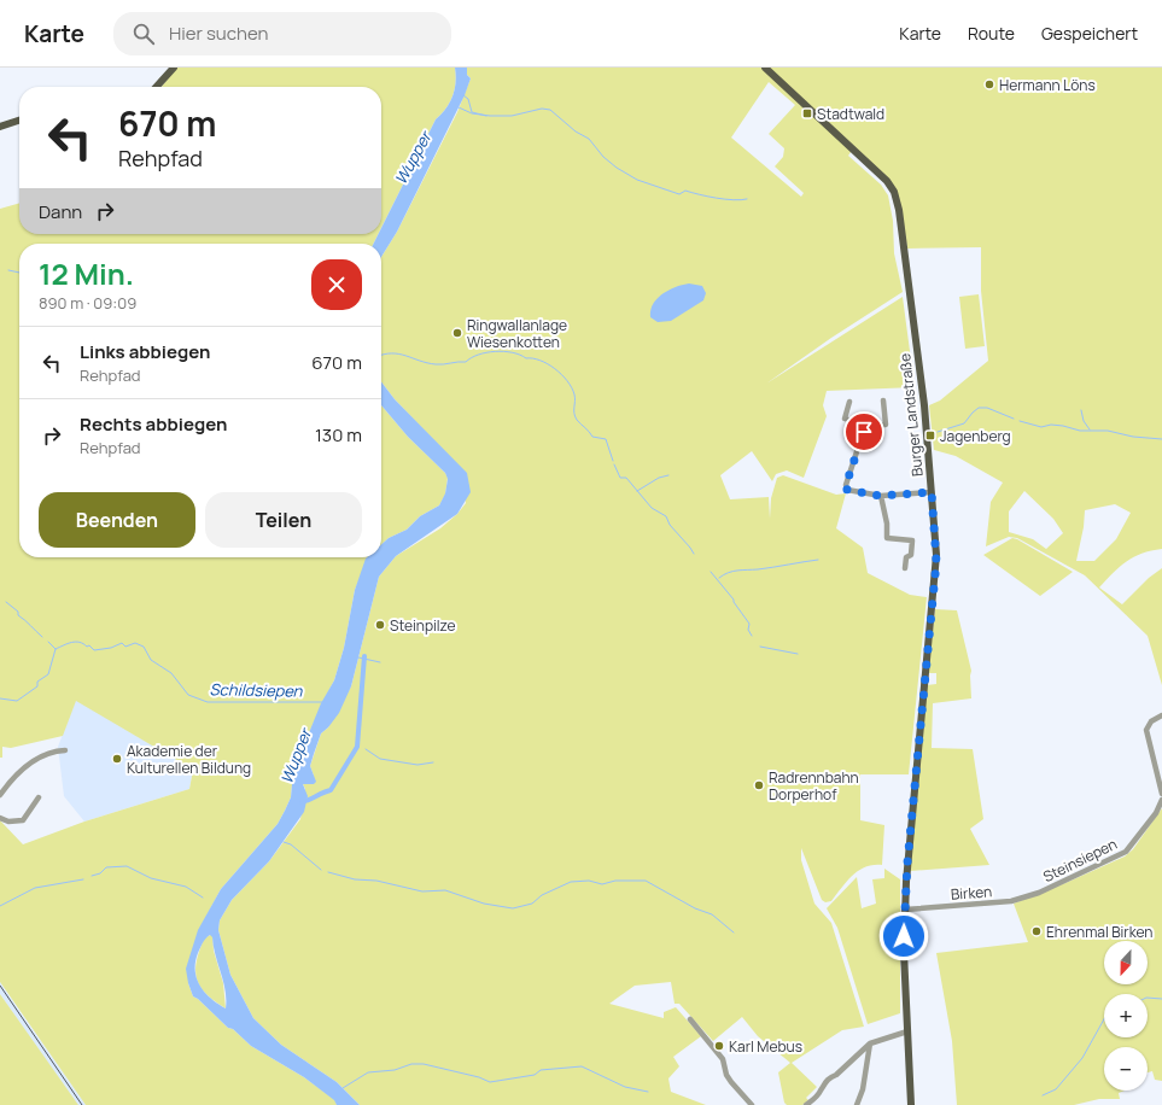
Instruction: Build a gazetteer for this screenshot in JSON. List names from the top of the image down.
{
  "streets": {
    "main road": ["Burger Landstraße"],
    "street": ["Steinsiepen", "Birken"]
  },
  "crossings": [
    ["Burger Landstraße", "Birken"],
    ["Steinsiepen", "Birken"]
  ],
  "water": ["Wupper", "Schildsiepen"],
  "places": {
    "other": [
      "Hermann Löns",
      "Ringwallanlage Wiesenkotten",
      "Steinpilze",
      "Akademie der Kulturellen Bildung",
      "Radrennbahn Dorperhof",
      "Ehrenmal Birken",
      "Karl Mebus"
    ],
    "transit": ["Stadtwald", "Jagenberg"]
  },
  "north": "bottom",
  "page": {
    "header": "Karte",
    "search": "Hier suchen",
    "nav": ["Karte", "Route", "Gespeichert"],
    "turn": ["670 m", "Rehpfad"],
    "then": "Dann",
    "heading": ["12 Min.", "890 m · 09:09"],
    "list": [
      {
        "name": "Links abbiegen",
        "note": "Rehpfad",
        "value": "670 m"
      },
      {
        "name": "Rechts abbiegen",
        "note": "Rehpfad",
        "value": "130 m"
      }
    ],
    "buttons": ["Beenden", "Teilen"],
    "map_buttons": ["+", "−"]
  }
}
